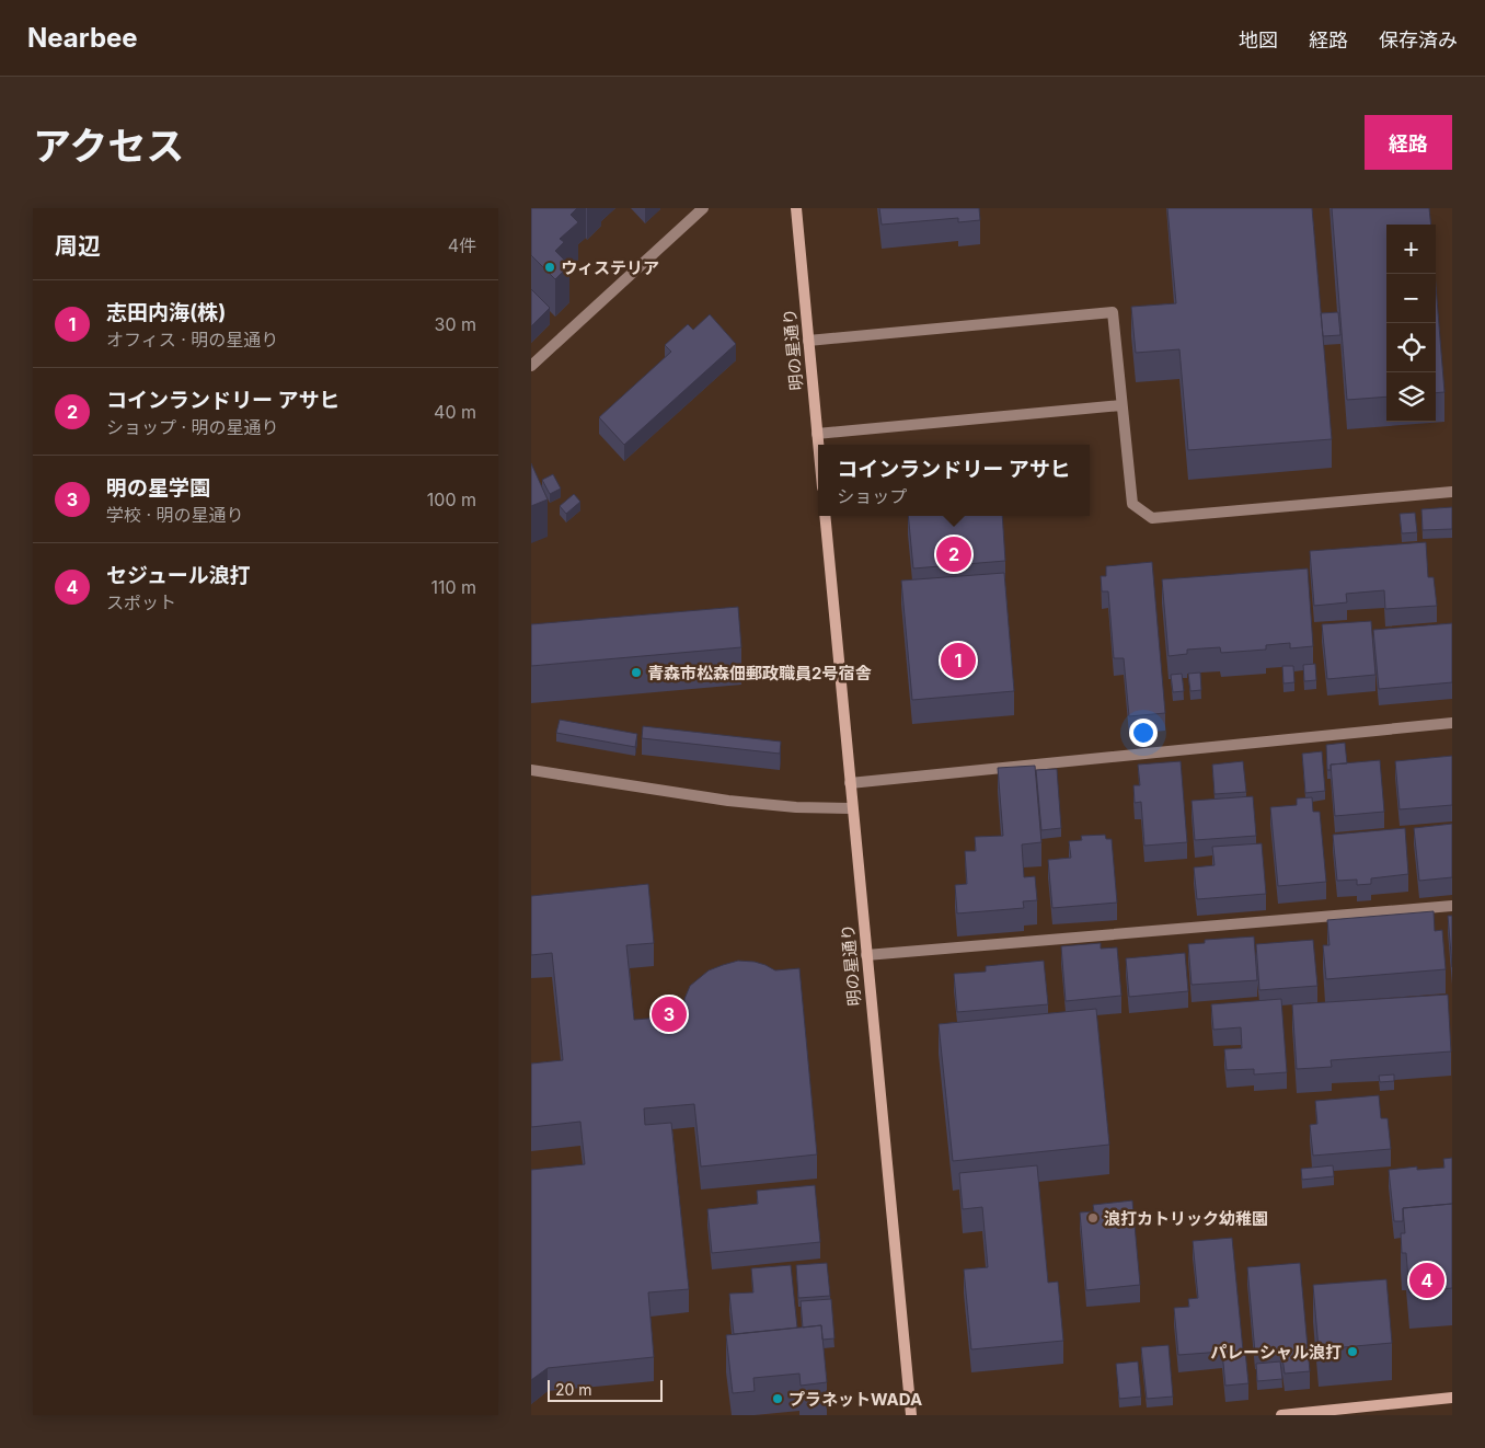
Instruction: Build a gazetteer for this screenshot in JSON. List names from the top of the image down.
{
  "streets": {
    "street": ["明の星通り"]
  },
  "places": [
    "ウィステリア",
    "青森市松森佃郵政職員2号宿舎",
    "浪打カトリック幼稚園",
    "パレーシャル浪打",
    "プラネットWADA"
  ],
  "scale_bar": "20 m",
  "page": {
    "header": "Nearbee",
    "nav": ["地図", "経路", "保存済み"],
    "title": "アクセス",
    "buttons": "経路",
    "heading": ["周辺", "4件"],
    "map_buttons": ["+", "−"],
    "list": [
      {
        "mark": "1",
        "name": "志田内海(株)",
        "note": "オフィス · 明の星通り",
        "value": "30 m"
      },
      {
        "mark": "2",
        "name": "コインランドリー アサヒ",
        "note": "ショップ · 明の星通り",
        "value": "40 m"
      },
      {
        "mark": "3",
        "name": "明の星学園",
        "note": "学校 · 明の星通り",
        "value": "100 m"
      },
      {
        "mark": "4",
        "name": "セジュール浪打",
        "note": "スポット",
        "value": "110 m"
      }
    ],
    "popup": ["コインランドリー アサヒ", "ショップ"],
    "pins": [
      "2",
      "1",
      "3",
      "4"
    ],
    "scale": "20 m"
  }
}
